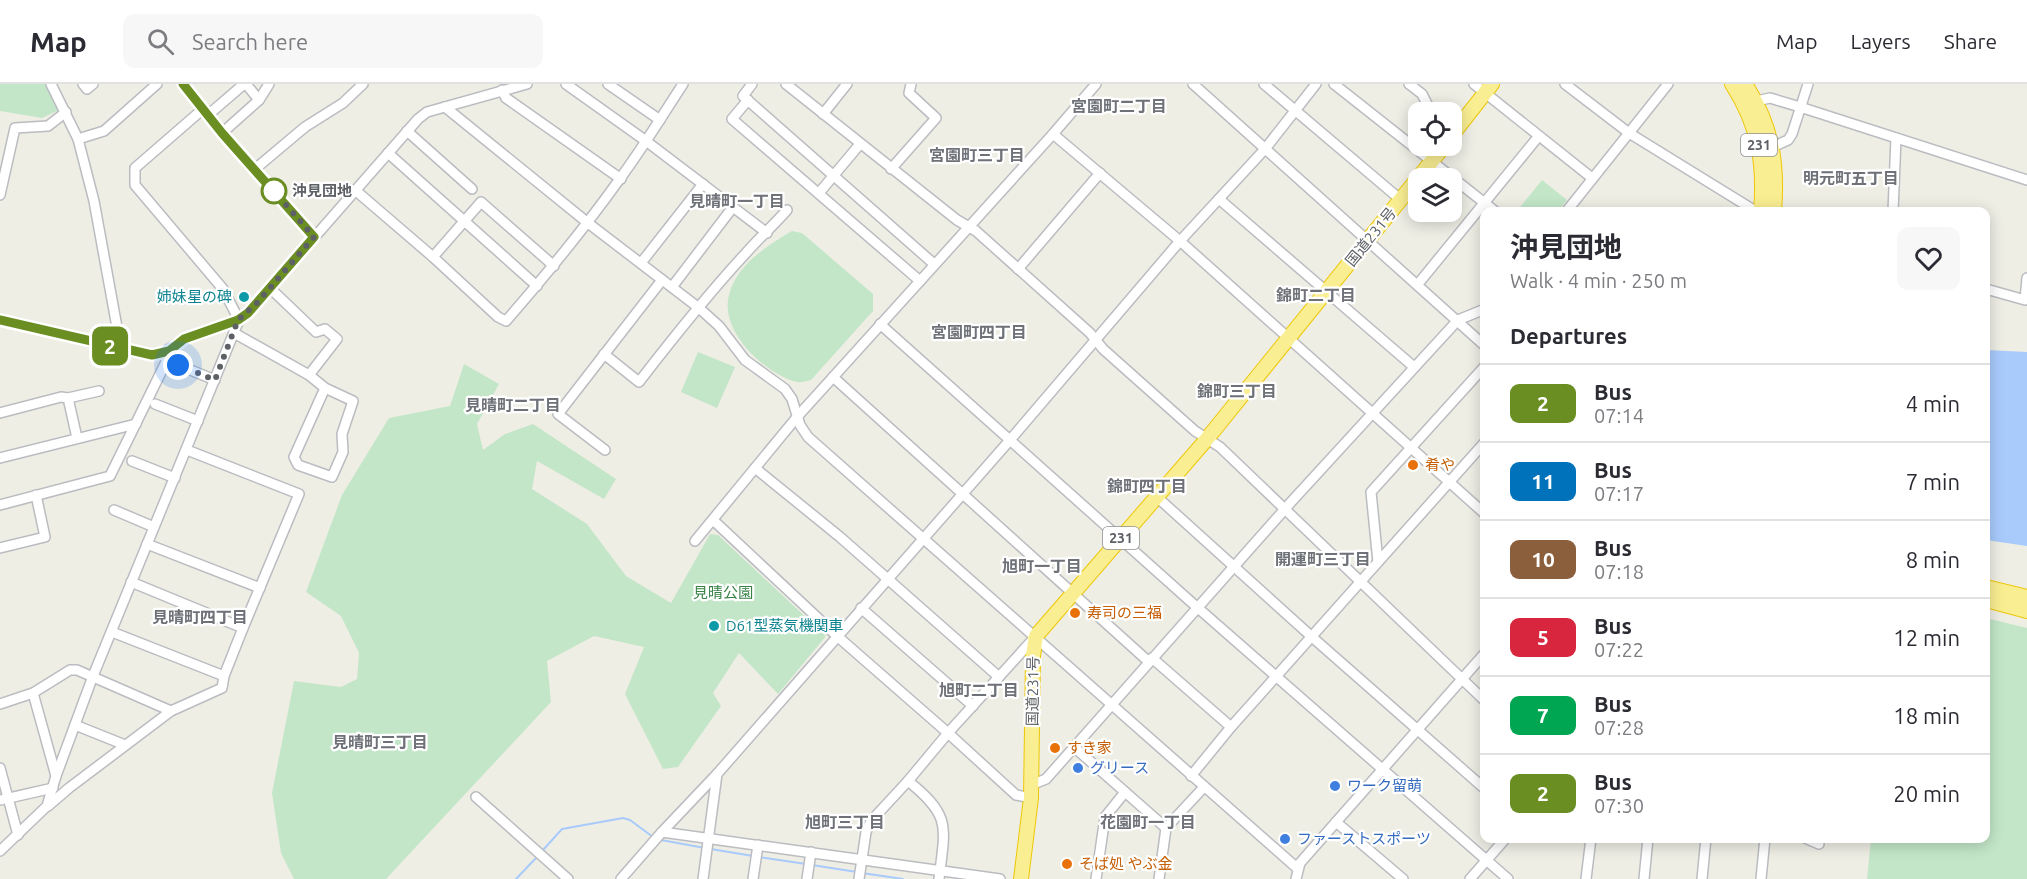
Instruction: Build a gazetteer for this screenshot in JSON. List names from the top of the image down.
{
  "streets": {
    "highway": ["231", "国道231号"]
  },
  "districts": [
    "宮園町二丁目",
    "宮園町三丁目",
    "明元町五丁目",
    "見晴町一丁目",
    "錦町二丁目",
    "宮園町四丁目",
    "錦町三丁目",
    "見晴町二丁目",
    "錦町四丁目",
    "開運町三丁目",
    "旭町一丁目",
    "見晴町四丁目",
    "旭町二丁目",
    "見晴町三丁目",
    "旭町三丁目",
    "花園町一丁目"
  ],
  "parks": ["見晴公園"],
  "places": [
    "沖見団地",
    "姉妹星の碑",
    "肴や",
    "寿司の三福",
    "D61型蒸気機関車",
    "すき家",
    "グリース",
    "ワーク留萌",
    "ファーストスポーツ",
    "そば処 やぶ金"
  ],
  "lines": ["bus line 2"],
  "page": {
    "header": "Map",
    "search": "Search here",
    "nav": ["Map", "Layers", "Share"],
    "on_map": "2",
    "heading": [
      ["沖見団地", "Walk · 4 min · 250 m"],
      "Departures"
    ],
    "list": [
      {
        "mark": "2",
        "name": "Bus",
        "note": "07:14",
        "value": "4 min"
      },
      {
        "mark": "11",
        "name": "Bus",
        "note": "07:17",
        "value": "7 min"
      },
      {
        "mark": "10",
        "name": "Bus",
        "note": "07:18",
        "value": "8 min"
      },
      {
        "mark": "5",
        "name": "Bus",
        "note": "07:22",
        "value": "12 min"
      },
      {
        "mark": "7",
        "name": "Bus",
        "note": "07:28",
        "value": "18 min"
      },
      {
        "mark": "2",
        "name": "Bus",
        "note": "07:30",
        "value": "20 min"
      }
    ]
  }
}
